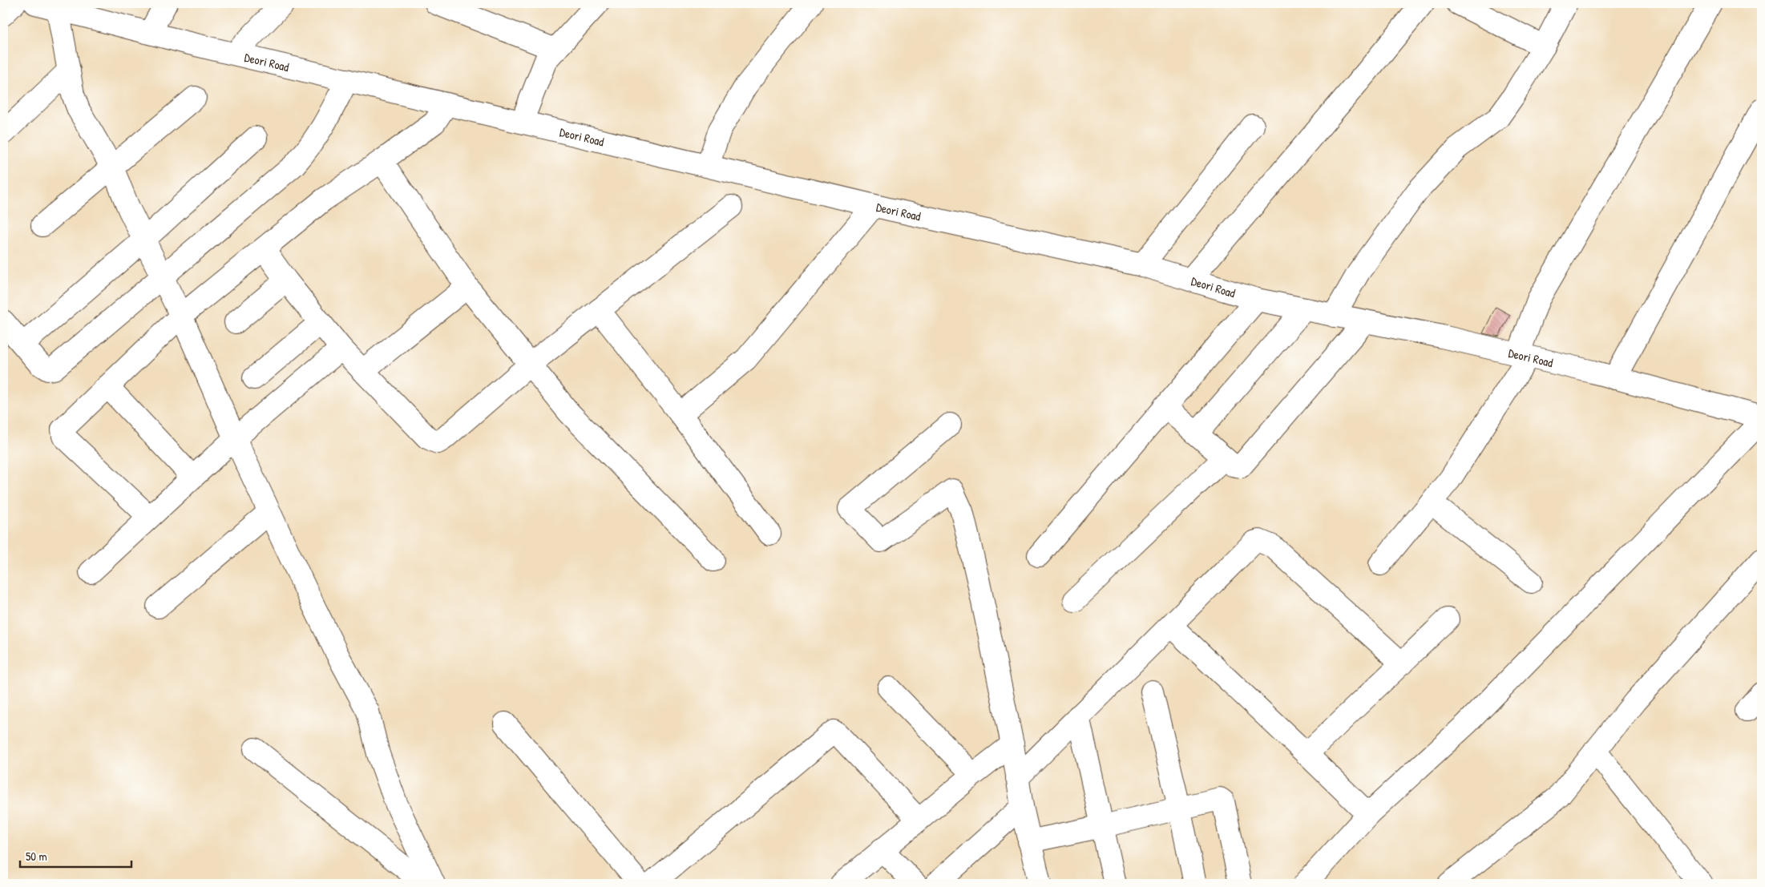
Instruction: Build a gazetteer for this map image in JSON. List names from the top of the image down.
{
  "streets": {
    "street": ["Deori Road"]
  },
  "scale_bar": "50 m"
}
